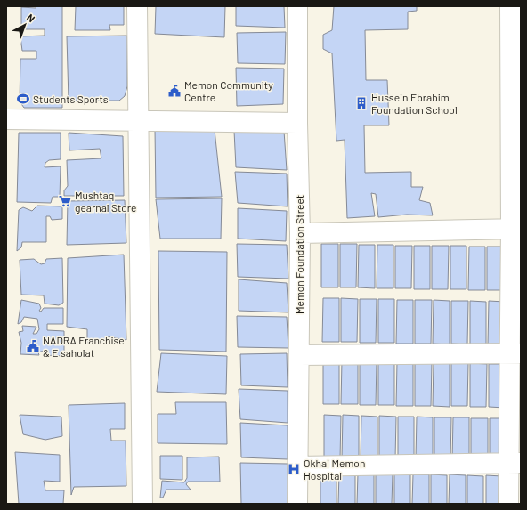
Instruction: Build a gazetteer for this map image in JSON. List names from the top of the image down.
{
  "streets": {
    "street": ["Memon Foundation Street"]
  },
  "places": {
    "public building": ["Memon Community Centre", "NADRA Franchise & E saholat"],
    "sports": ["Students Sports"],
    "building": ["Hussein Ebrabim Foundation School"],
    "supermarket": ["Mushtaq gearnal Store"],
    "hospital": ["Okhai Memon Hospital"]
  },
  "north": "top right"
}
